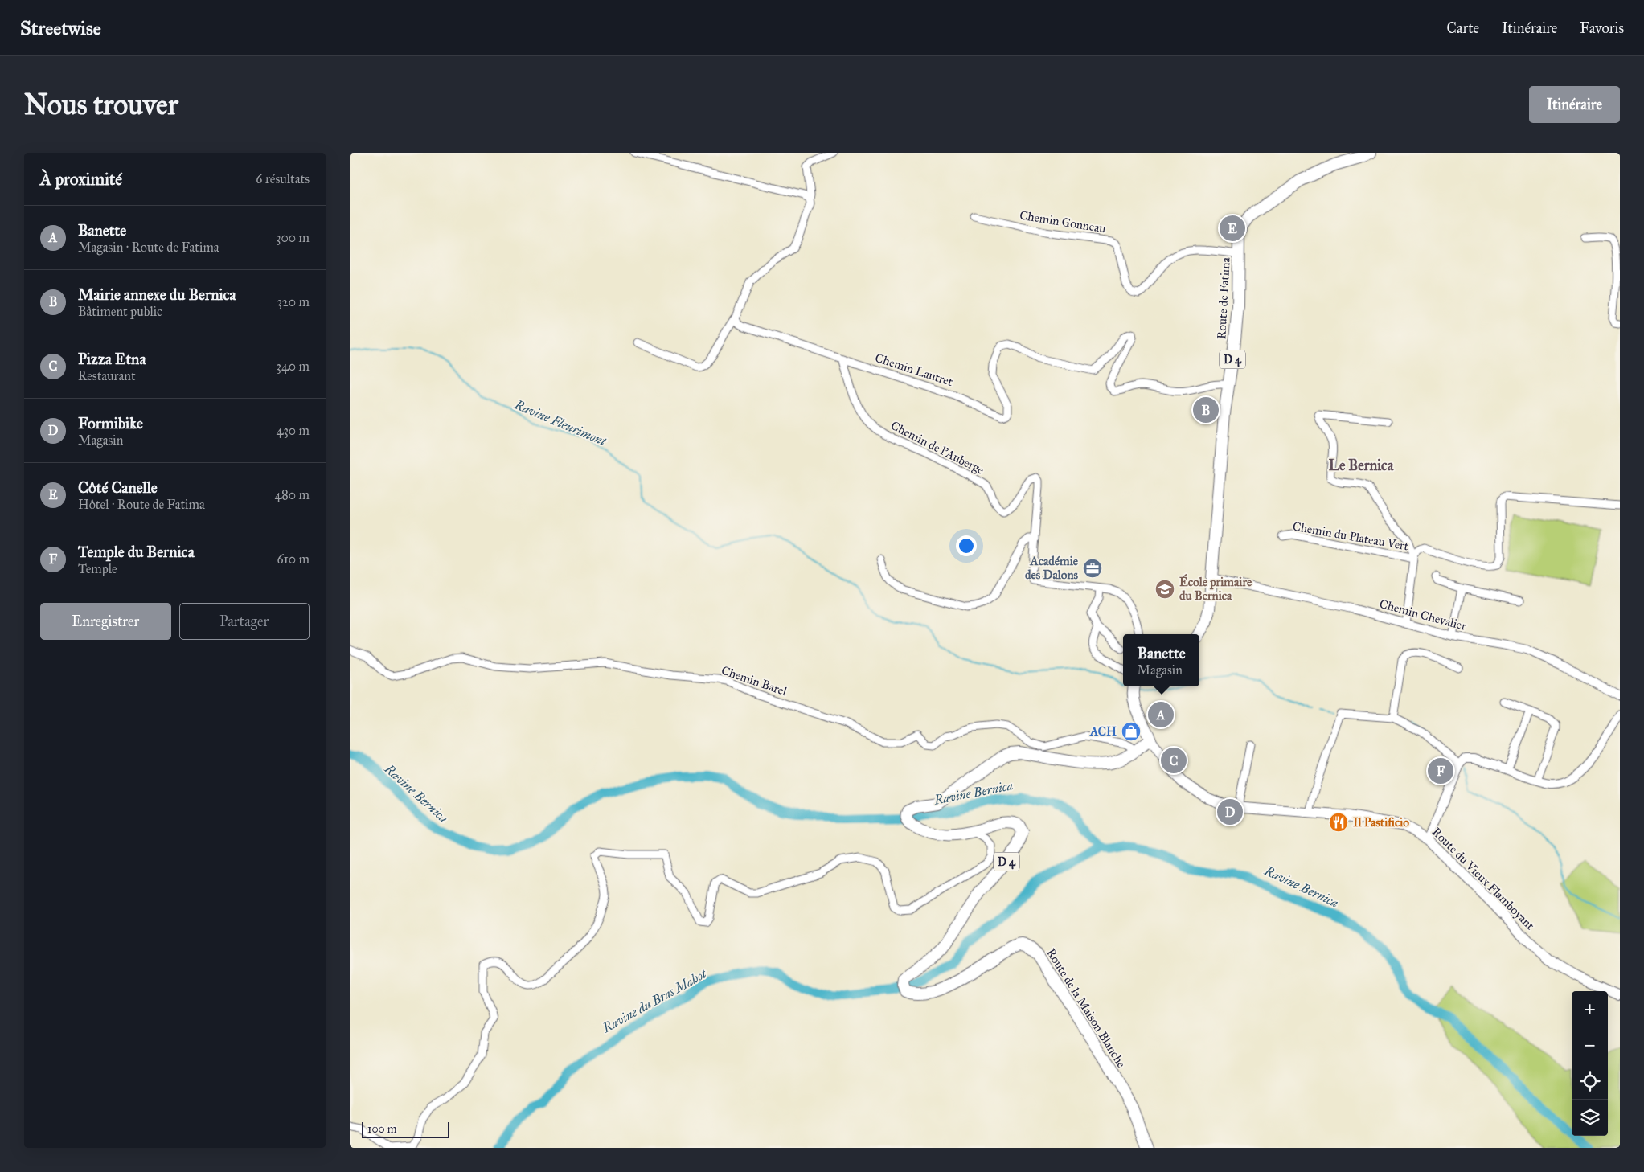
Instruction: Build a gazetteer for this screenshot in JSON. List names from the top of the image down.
{
  "streets": {
    "main road": [
      "Route de Fatima",
      "D 4",
      "Route du Vieux Flamboyant",
      "Route de la Maison Blanche"
    ],
    "street": [
      "Chemin Gonneau",
      "Chemin Lautret",
      "Chemin de l'Auberge",
      "Chemin du Plateau Vert",
      "Chemin Chevalier",
      "Chemin Barel"
    ]
  },
  "crossings": [
    ["Chemin Gonneau", "Route de Fatima"],
    ["Route de Fatima", "Chemin Lautret"],
    ["Route de Fatima", "Chemin Chevalier"],
    ["Chemin Lautret", "Chemin de l'Auberge"],
    ["Chemin du Plateau Vert", "Chemin Chevalier"],
    ["Chemin Barel", "Route de la Maison Blanche"],
    ["Route du Vieux Flamboyant", "Route de la Maison Blanche"]
  ],
  "districts": ["Le Bernica"],
  "water": ["Ravine Fleurimont", "Ravine Bernica", "Ravine du Bras Mahot"],
  "places": {
    "office": ["Académie des Dalons"],
    "school or university": ["École primaire du Bernica"],
    "shop": ["ACH"],
    "restaurant": ["Il Pastificio"]
  },
  "scale_bar": "100 m",
  "page": {
    "header": "Streetwise",
    "nav": ["Carte", "Itinéraire", "Favoris"],
    "buttons": [
      "Itinéraire",
      ["Enregistrer", "Partager"]
    ],
    "title": "Nous trouver",
    "heading": ["À proximité", "6 résultats"],
    "list": [
      {
        "mark": "A",
        "name": "Banette",
        "note": "Magasin · Route de Fatima",
        "value": "300 m"
      },
      {
        "mark": "B",
        "name": "Mairie annexe du Bernica",
        "note": "Bâtiment public",
        "value": "320 m"
      },
      {
        "mark": "C",
        "name": "Pizza Etna",
        "note": "Restaurant",
        "value": "340 m"
      },
      {
        "mark": "D",
        "name": "Formibike",
        "note": "Magasin",
        "value": "430 m"
      },
      {
        "mark": "E",
        "name": "Côté Canelle",
        "note": "Hôtel · Route de Fatima",
        "value": "480 m"
      },
      {
        "mark": "F",
        "name": "Temple du Bernica",
        "note": "Temple",
        "value": "610 m"
      }
    ],
    "pins": [
      "E",
      "B",
      "A",
      "C",
      "F",
      "D"
    ],
    "popup": ["Banette", "Magasin"],
    "map_buttons": ["+", "−"],
    "scale": "100 m"
  }
}
